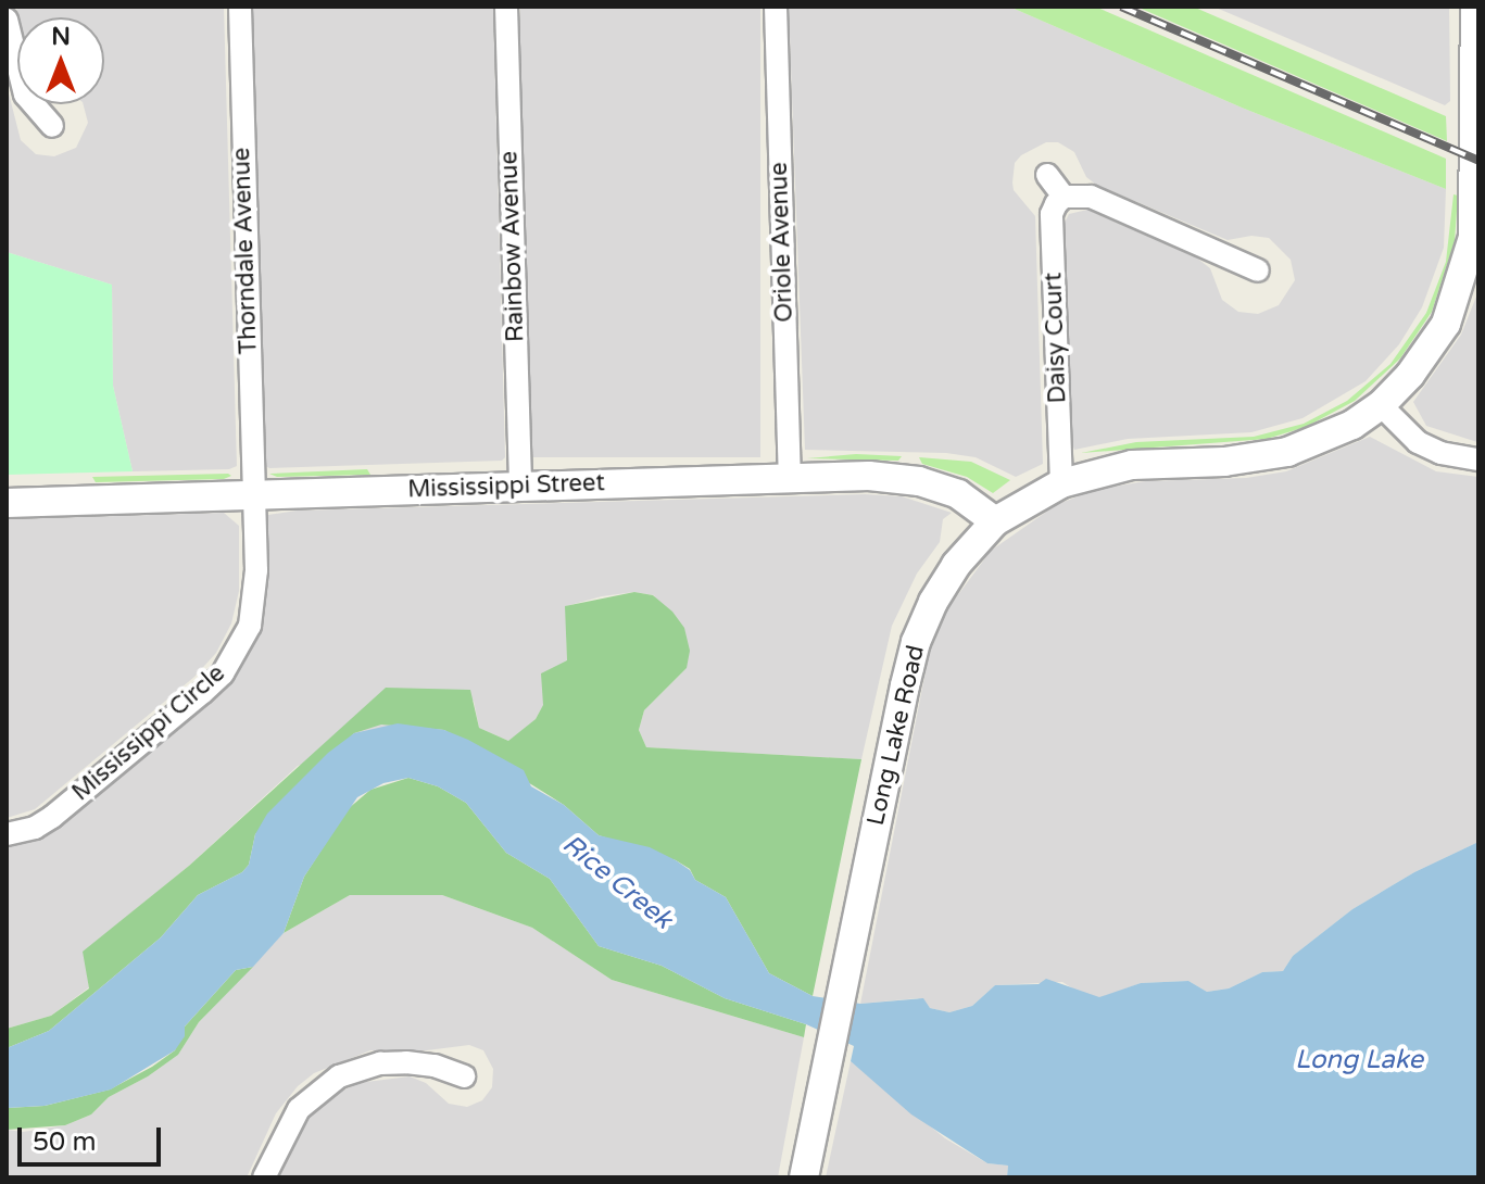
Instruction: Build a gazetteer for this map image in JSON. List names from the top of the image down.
{
  "streets": {
    "street": [
      "Oriole Avenue",
      "Rainbow Avenue",
      "Thorndale Avenue",
      "Daisy Court",
      "Mississippi Street",
      "Mississippi Circle",
      "Long Lake Road"
    ]
  },
  "crossings": [
    ["Oriole Avenue", "Mississippi Street"],
    ["Rainbow Avenue", "Mississippi Street"],
    ["Thorndale Avenue", "Mississippi Street"],
    ["Thorndale Avenue", "Mississippi Circle"],
    ["Daisy Court", "Long Lake Road"],
    ["Mississippi Street", "Mississippi Circle"],
    ["Mississippi Street", "Long Lake Road"]
  ],
  "water": ["Rice Creek", "Long Lake"],
  "scale_bar": "50 m",
  "north": "top"
}
